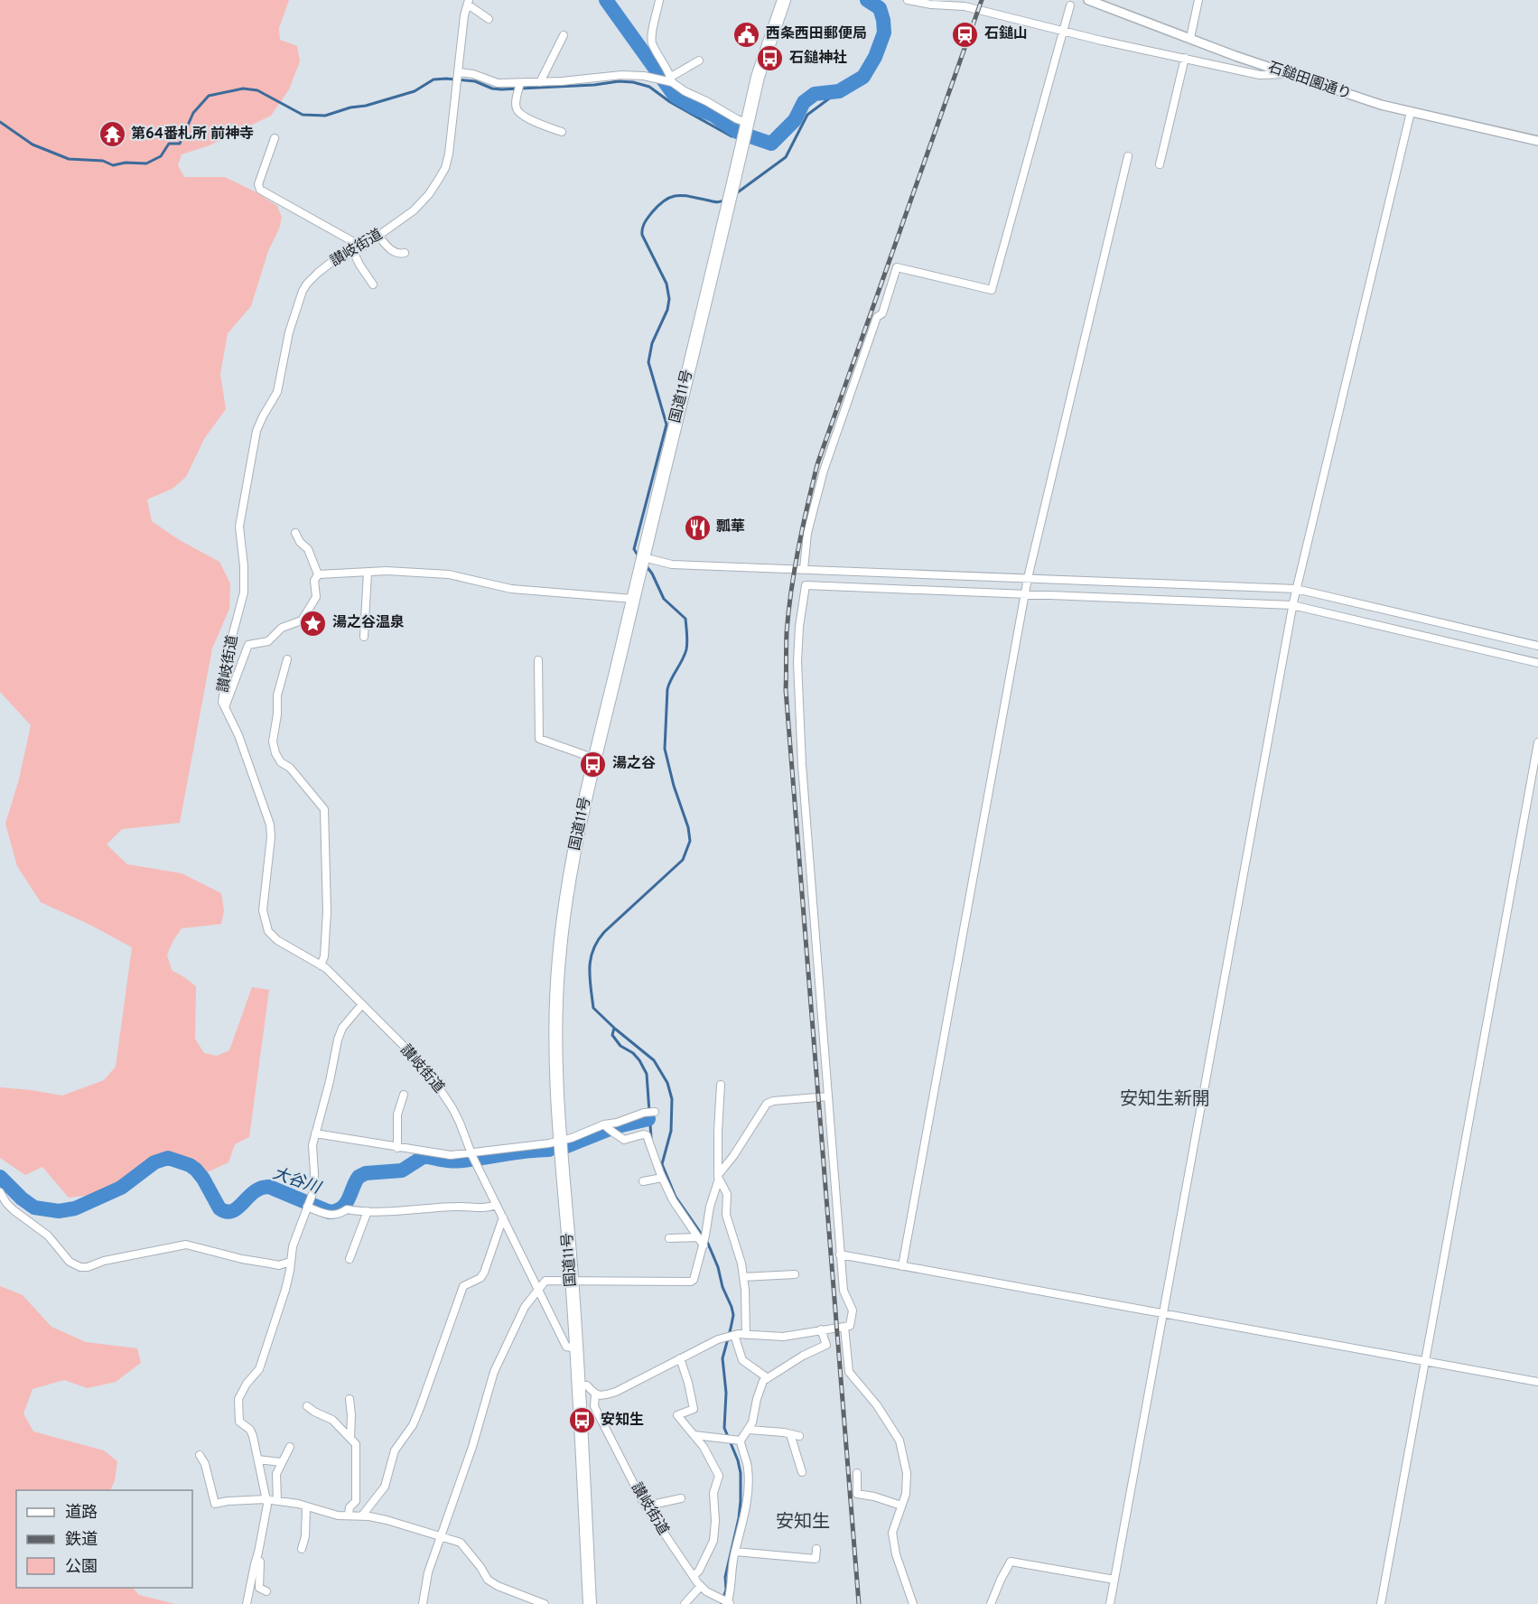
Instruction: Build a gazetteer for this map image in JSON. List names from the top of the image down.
{
  "streets": {
    "highway": ["国道11号"],
    "street": ["石鎚田園通り", "讃岐街道"]
  },
  "crossings": [
    ["讃岐街道", "国道11号"]
  ],
  "districts": ["安知生新開", "安知生"],
  "water": ["大谷川"],
  "places": {
    "public building": ["西条西田郵便局"],
    "station": ["石鎚山"],
    "bus stop": ["石鎚神社", "湯之谷", "安知生"],
    "temple": ["第64番札所 前神寺"],
    "restaurant": ["瓢華"],
    "place": ["湯之谷温泉"]
  },
  "legend": ["道路", "鉄道", "公園"]
}
